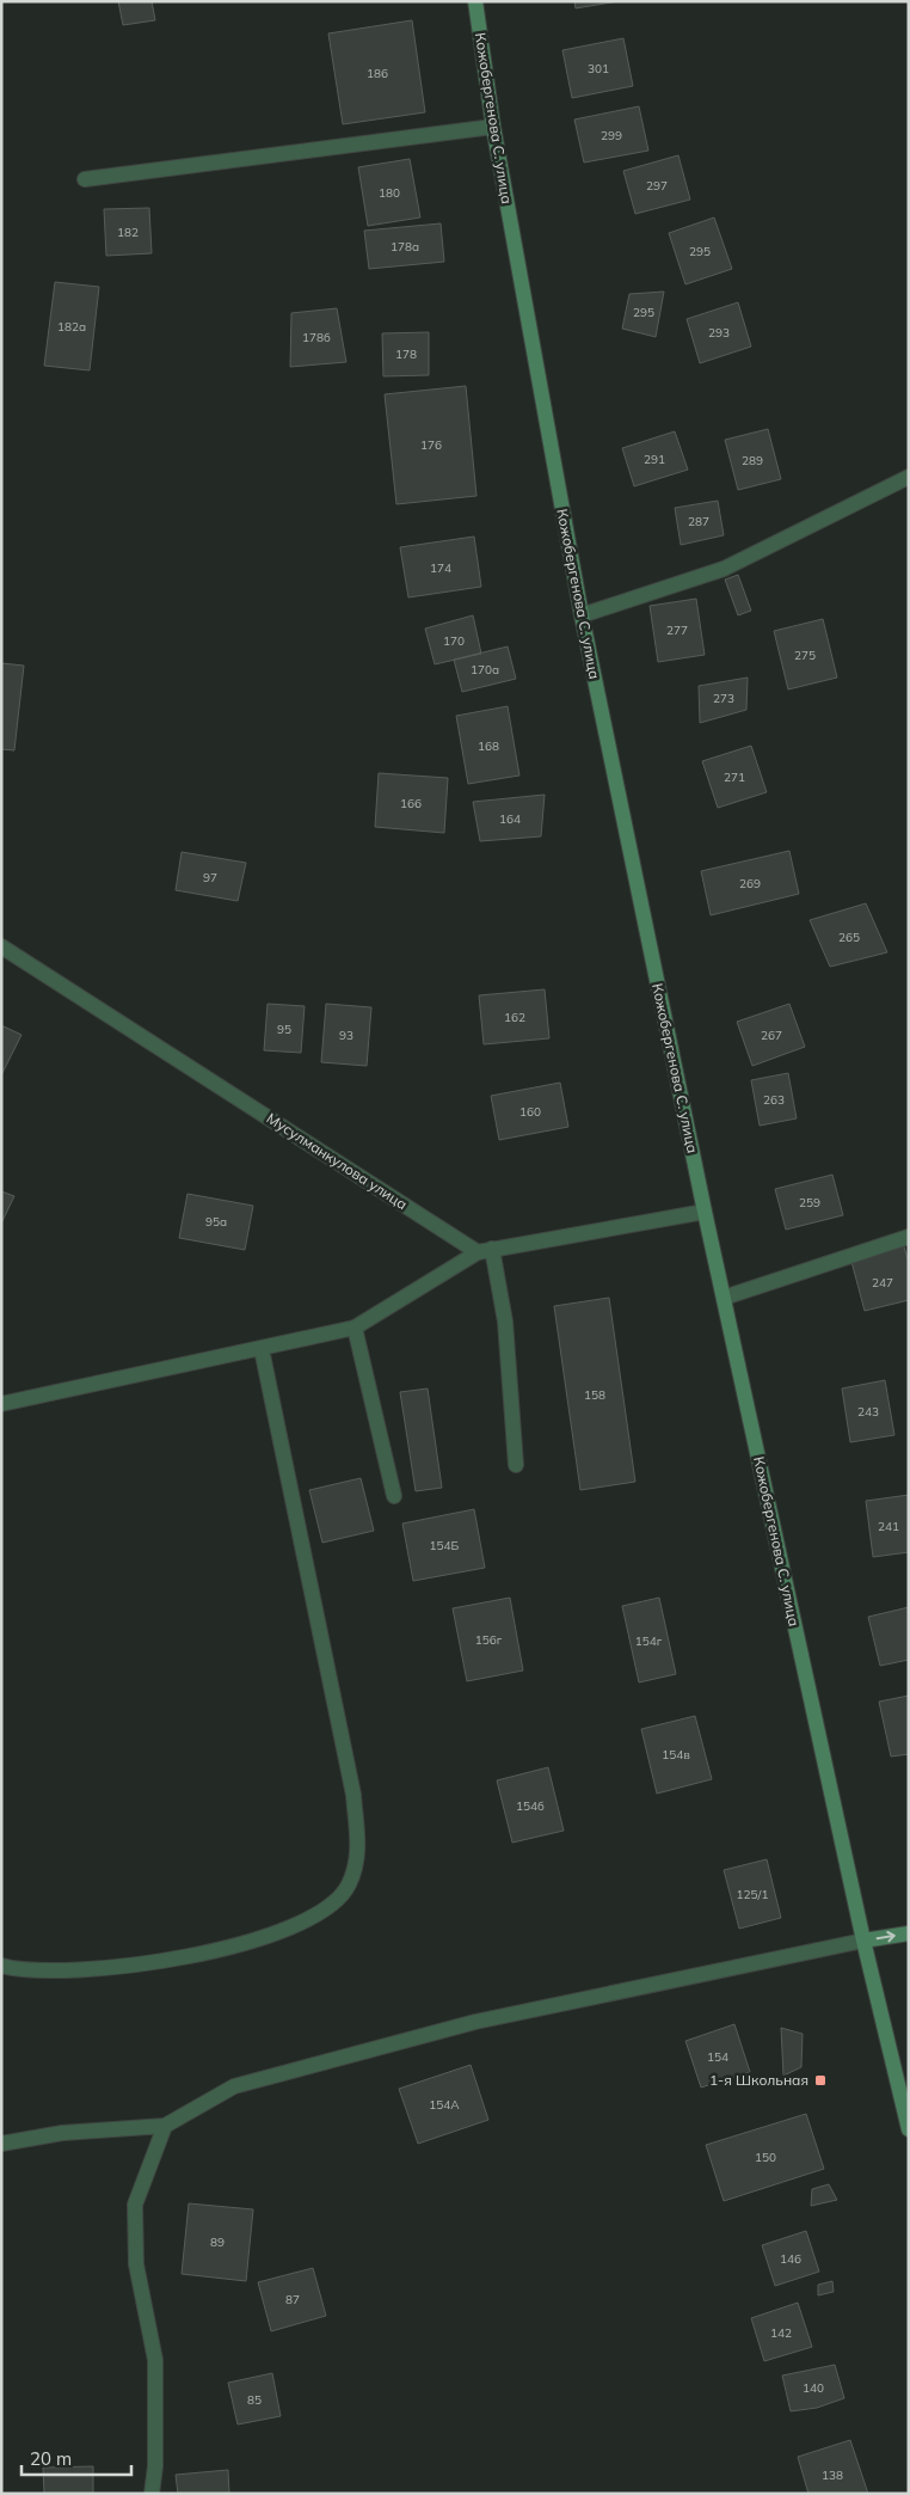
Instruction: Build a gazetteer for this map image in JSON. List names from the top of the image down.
{
  "streets": {
    "main road": ["Кожобергенова С. улица"],
    "street": ["Мусулманкулова улица"]
  },
  "places": {
    "transit": ["1-я Школьная"]
  },
  "house_numbers": [
    "301",
    "186",
    "299",
    "297",
    "180",
    "182",
    "178а",
    "295",
    "295",
    "182а",
    "293",
    "178б",
    "178",
    "176",
    "291",
    "289",
    "287",
    "174",
    "277",
    "170",
    "275",
    "170а",
    "273",
    "168",
    "271",
    "166",
    "164",
    "97",
    "269",
    "265",
    "162",
    "95",
    "93",
    "267",
    "263",
    "160",
    "259",
    "95а",
    "247",
    "158",
    "243",
    "241",
    "154Б",
    "156г",
    "154г",
    "154в",
    "154б",
    "125/1",
    "154",
    "154А",
    "150",
    "89",
    "146",
    "87",
    "142",
    "140",
    "85",
    "138"
  ],
  "scale_bar": "20 m"
}
